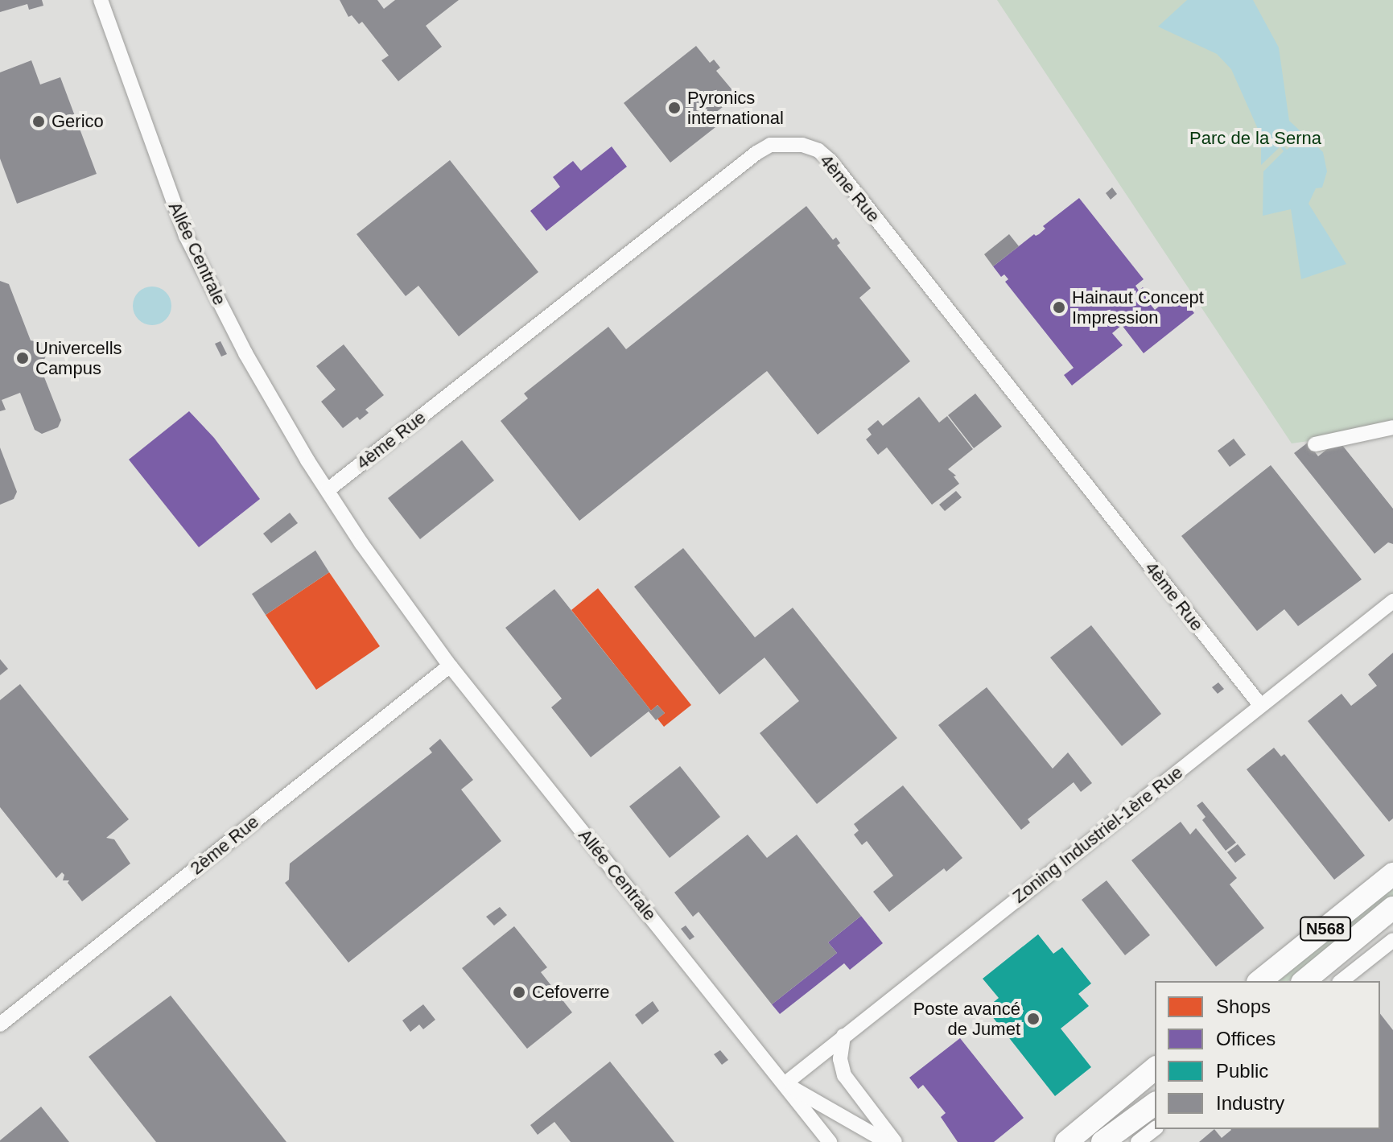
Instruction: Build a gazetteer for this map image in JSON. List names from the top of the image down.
{
  "streets": {
    "highway": ["N568"],
    "street": [
      "4ème Rue",
      "Allée Centrale",
      "Zoning Industriel-1ère Rue",
      "2ème Rue"
    ]
  },
  "crossings": [
    ["4ème Rue", "Allée Centrale"],
    ["4ème Rue", "Zoning Industriel-1ère Rue"],
    ["Allée Centrale", "Zoning Industriel-1ère Rue"],
    ["Allée Centrale", "2ème Rue"]
  ],
  "parks": ["Parc de la Serna"],
  "places": [
    "Pyronics international",
    "Gerico",
    "Hainaut Concept Impression",
    "Univercells Campus",
    "Cefoverre",
    "Poste avancé de Jumet"
  ],
  "legend": [
    "Shops",
    "Offices",
    "Public",
    "Industry"
  ]
}
